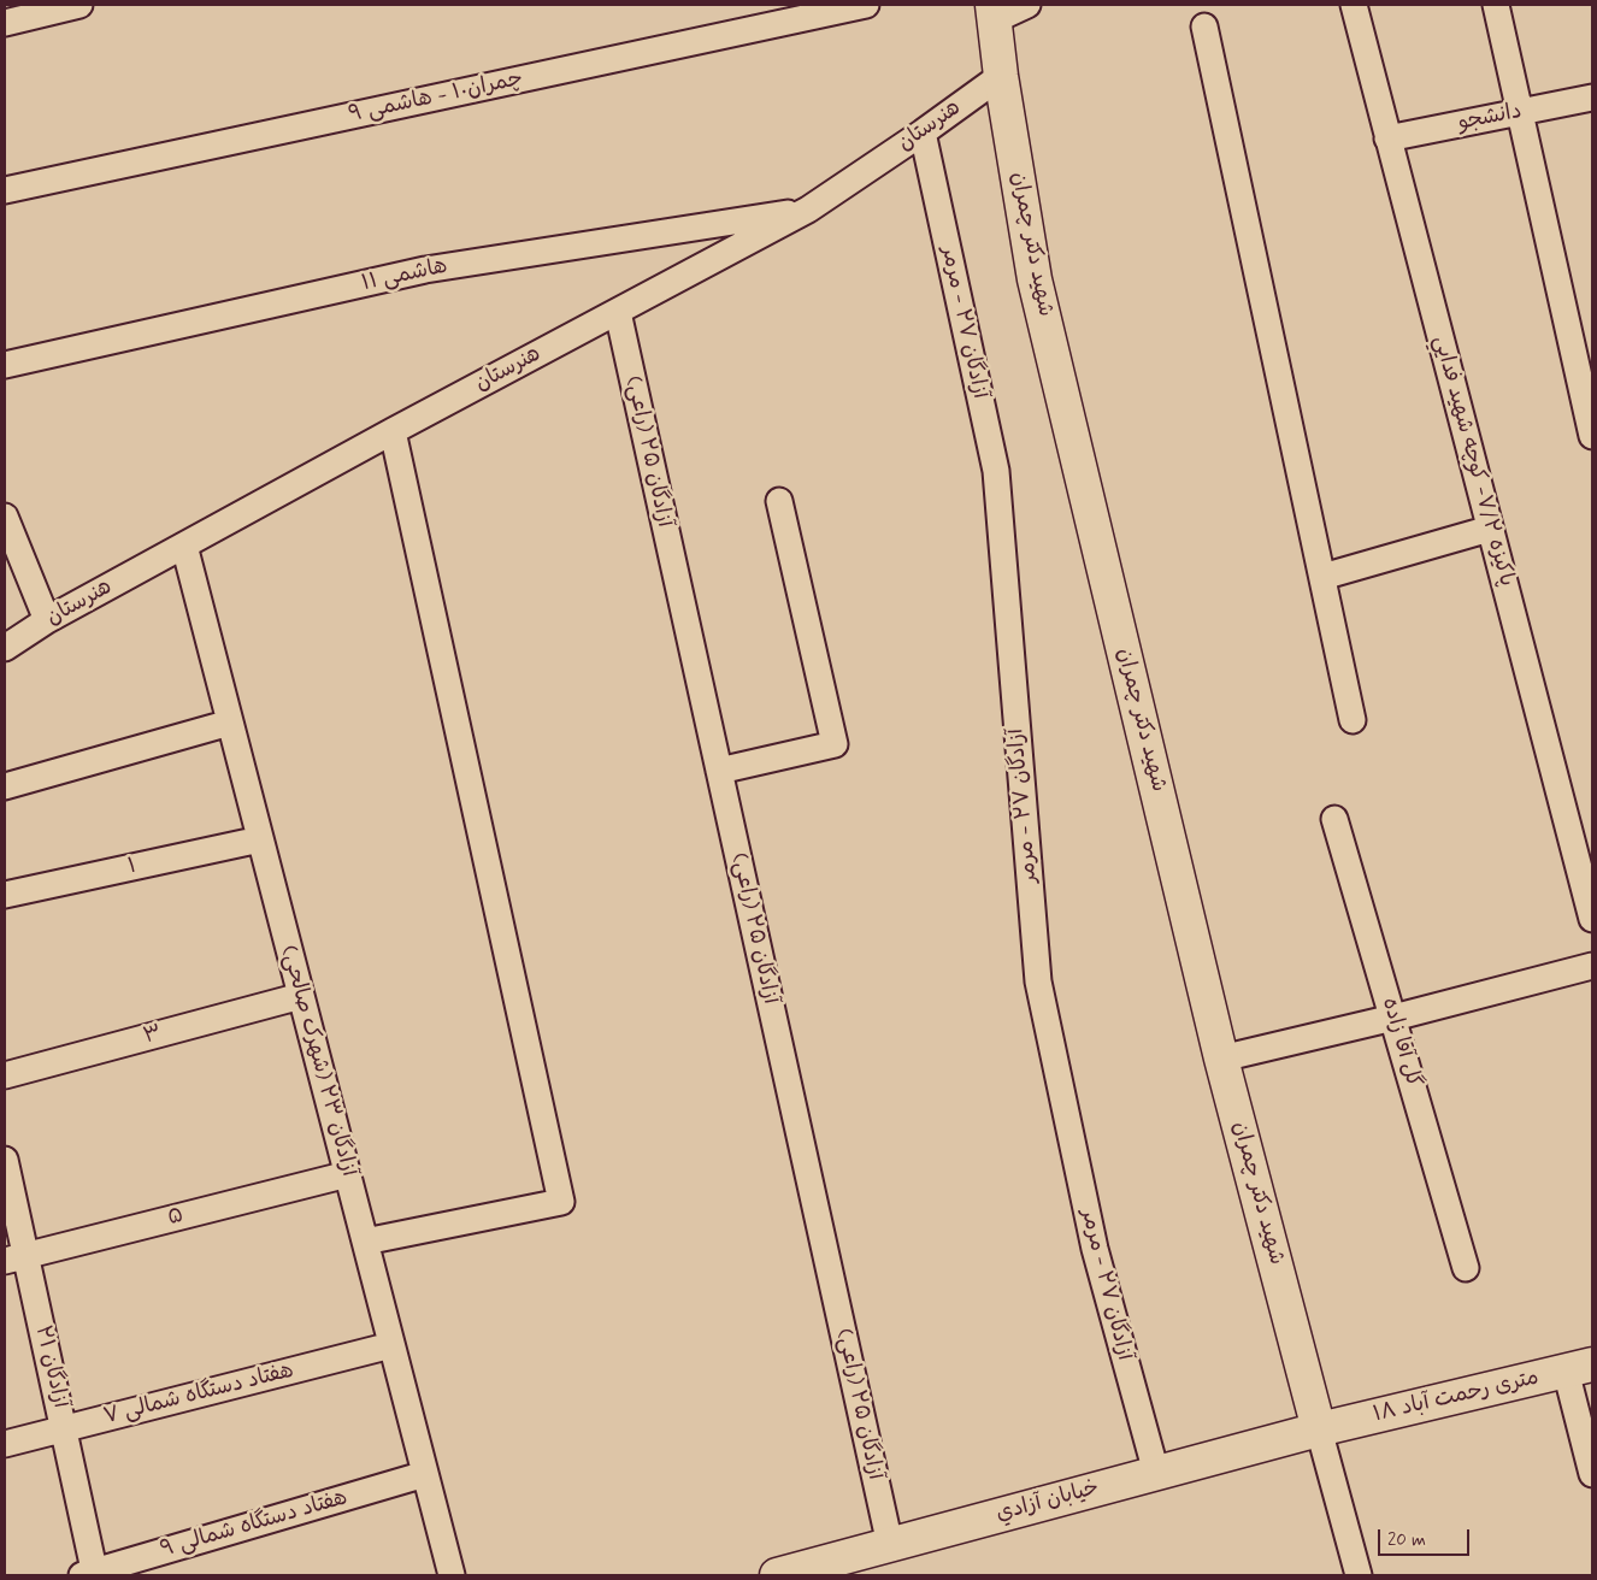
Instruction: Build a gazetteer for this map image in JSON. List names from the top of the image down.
{
  "streets": {
    "street": [
      "چمران۱۰ - هاشمی ۹",
      "دانشجو",
      "هنرستان",
      "شهید دکتر چمران",
      "هاشمی ۱۱",
      "آزادگان ۲۷ - مرمر",
      "آزادگان ۲۵ (راعی)",
      "پاکیزه ۷/۲- كوچه شهيد فدايي",
      "۱",
      "۳",
      "گل آقا زاده",
      "آزادگان ۲۳ (شهرک صالحی)",
      "۵",
      "آزادگان ۲۱",
      "هفتاد دستگاه شمالی ۷",
      "۱۸ متری رحمت آباد",
      "خيابان آزادي",
      "هفتاد دستگاه شمالی ۹"
    ]
  },
  "crossings": [
    ["دانشجو", "پاکیزه ۷/۲- كوچه شهيد فدايي"],
    ["هنرستان", "شهید دکتر چمران"],
    ["هنرستان", "هاشمی ۱۱"],
    ["هنرستان", "آزادگان ۲۷ - مرمر"],
    ["هنرستان", "آزادگان ۲۵ (راعی)"],
    ["هنرستان", "آزادگان ۲۳ (شهرک صالحی)"],
    ["شهید دکتر چمران", "۱۸ متری رحمت آباد"],
    ["شهید دکتر چمران", "خيابان آزادي"],
    ["آزادگان ۲۷ - مرمر", "خيابان آزادي"],
    ["آزادگان ۲۵ (راعی)", "خيابان آزادي"],
    ["۱", "آزادگان ۲۳ (شهرک صالحی)"],
    ["۳", "آزادگان ۲۳ (شهرک صالحی)"],
    ["آزادگان ۲۳ (شهرک صالحی)", "۵"],
    ["آزادگان ۲۳ (شهرک صالحی)", "هفتاد دستگاه شمالی ۷"],
    ["آزادگان ۲۳ (شهرک صالحی)", "هفتاد دستگاه شمالی ۹"],
    ["۵", "آزادگان ۲۱"],
    ["آزادگان ۲۱", "هفتاد دستگاه شمالی ۷"],
    ["آزادگان ۲۱", "هفتاد دستگاه شمالی ۹"],
    ["۱۸ متری رحمت آباد", "خيابان آزادي"]
  ],
  "scale_bar": "20 m"
}
